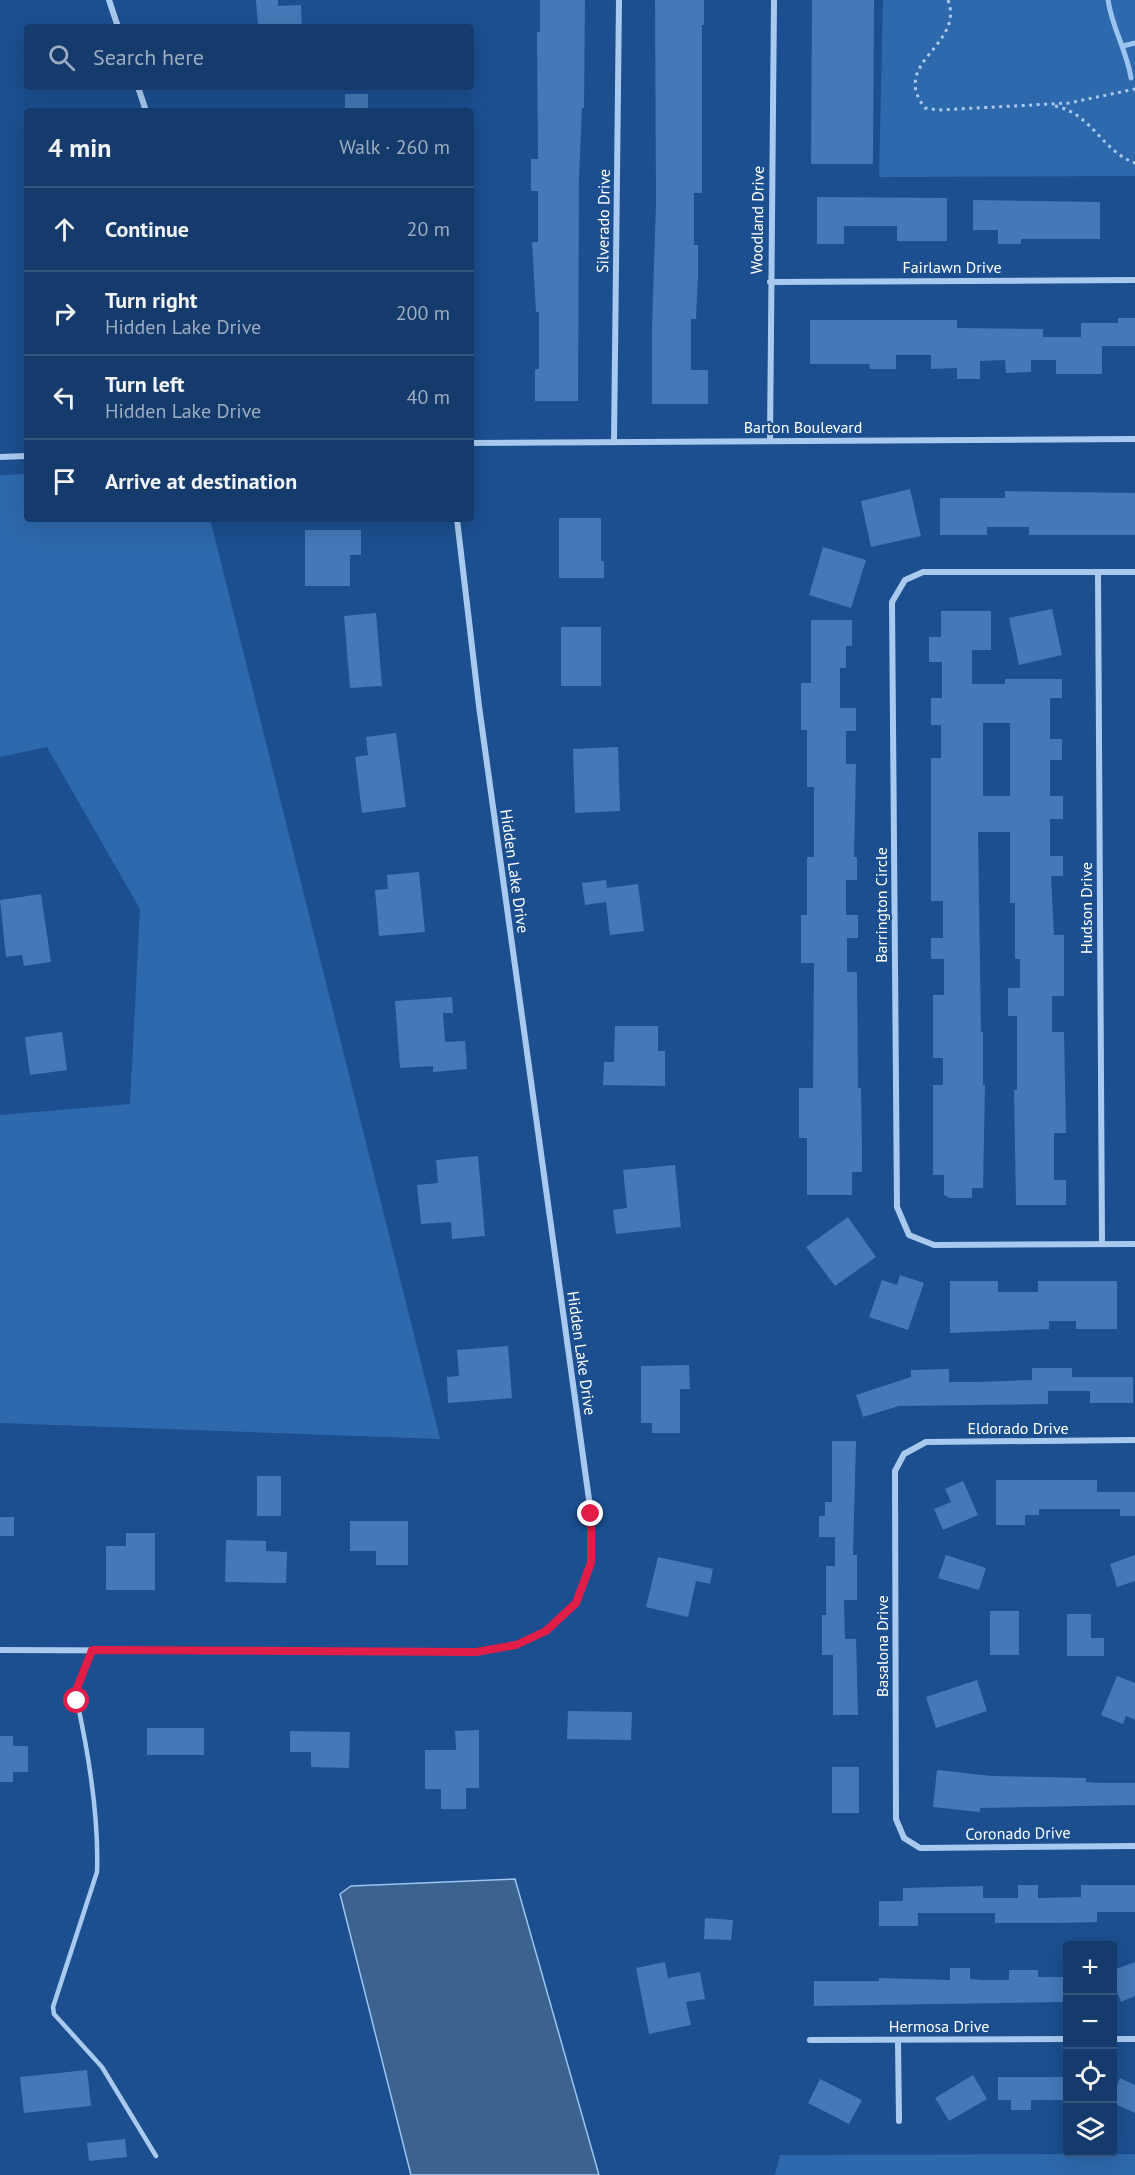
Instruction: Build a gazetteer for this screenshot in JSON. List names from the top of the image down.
{
  "streets": {
    "street": [
      "Woodland Drive",
      "Silverado Drive",
      "Fairlawn Drive",
      "Barton Boulevard",
      "Hidden Lake Drive",
      "Barrington Circle",
      "Hudson Drive",
      "Eldorado Drive",
      "Basalona Drive",
      "Coronado Drive",
      "Hermosa Drive"
    ]
  },
  "crossings": [
    ["Woodland Drive", "Fairlawn Drive"],
    ["Woodland Drive", "Barton Boulevard"],
    ["Silverado Drive", "Barton Boulevard"],
    ["Barrington Circle", "Hudson Drive"],
    ["Eldorado Drive", "Basalona Drive"],
    ["Basalona Drive", "Coronado Drive"]
  ],
  "page": {
    "search": "Search here",
    "heading": ["4 min", "Walk · 260 m"],
    "list": [
      ["Continue", "20 m"],
      ["Turn right", "Hidden Lake Drive", "200 m"],
      ["Turn left", "Hidden Lake Drive", "40 m"],
      "Arrive at destination"
    ],
    "map_buttons": ["+", "−"]
  }
}
